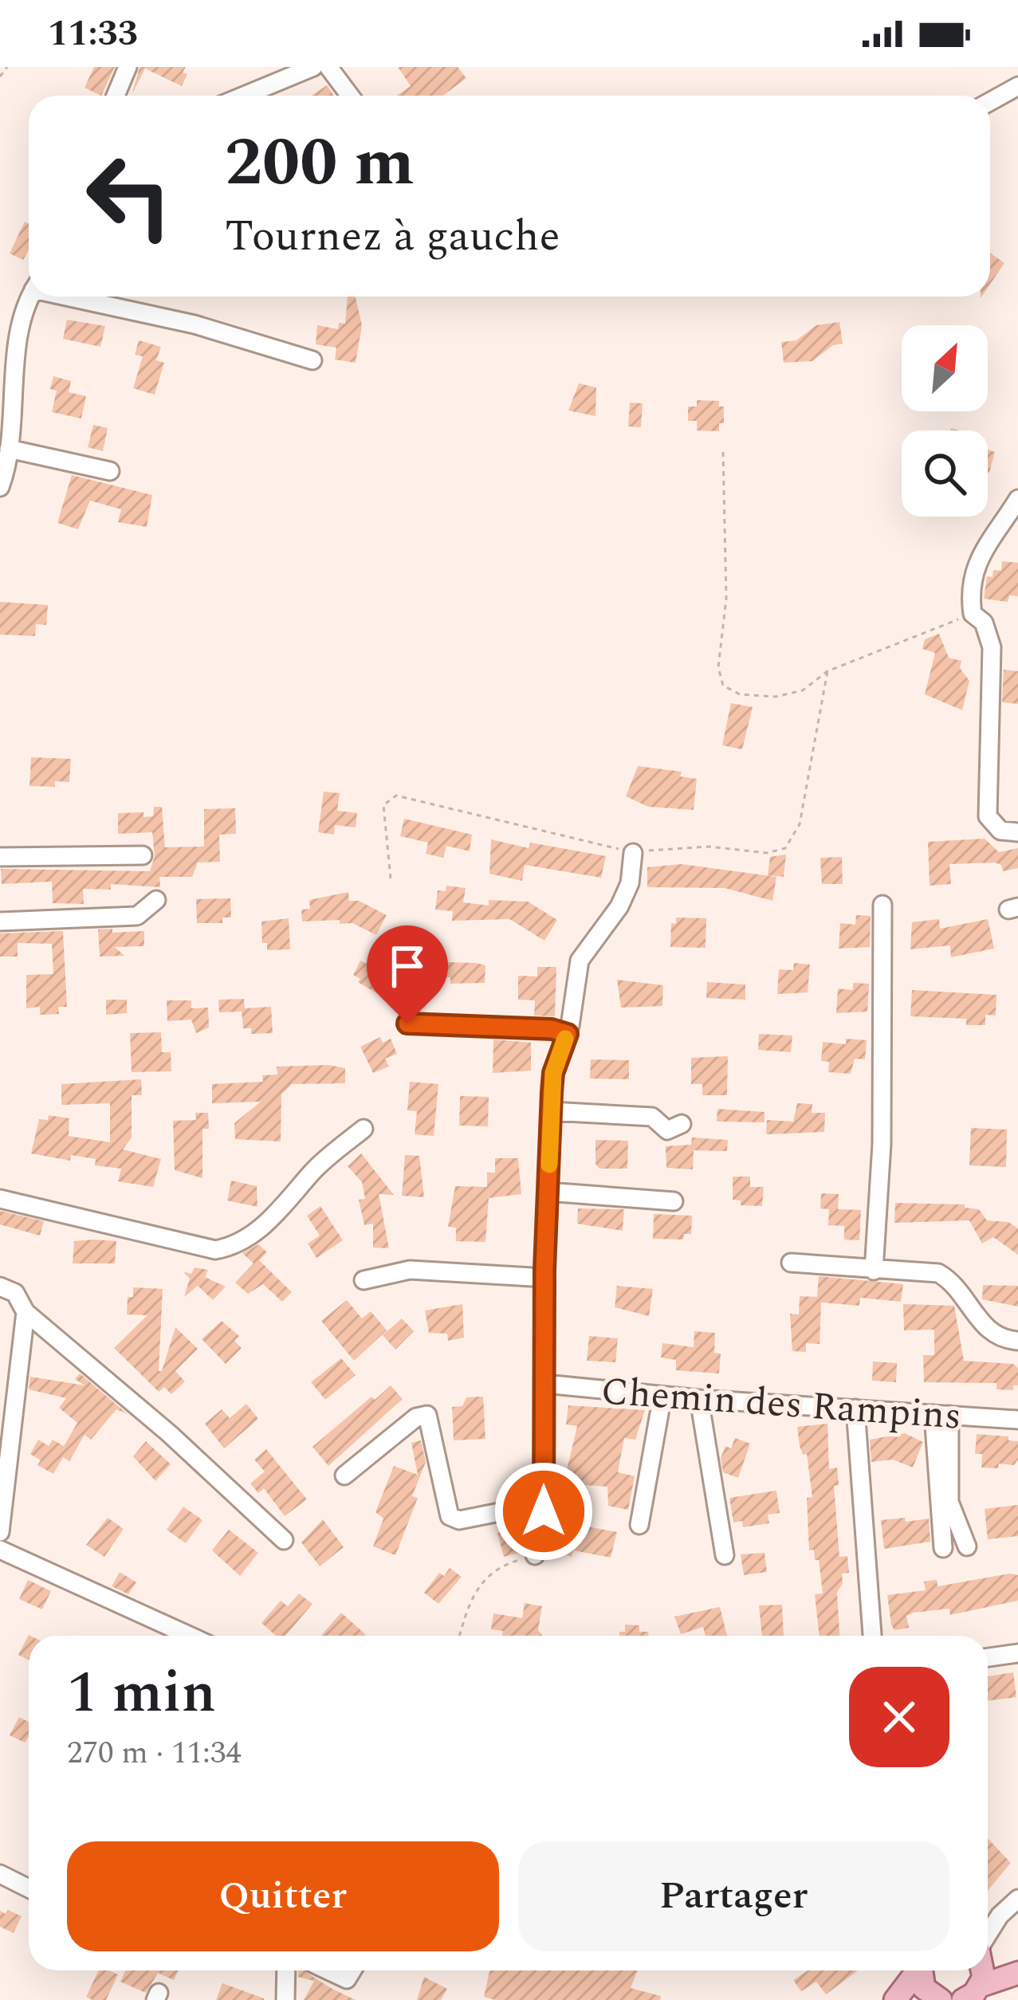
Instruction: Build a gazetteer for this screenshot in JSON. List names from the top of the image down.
{
  "streets": {
    "street": ["Chemin des Rampins"]
  },
  "north": "top right",
  "page": {
    "status": "11:33",
    "turn": ["200 m", "Tournez à gauche"],
    "heading": ["1 min", "270 m · 11:34"],
    "buttons": ["Quitter", "Partager"]
  }
}
